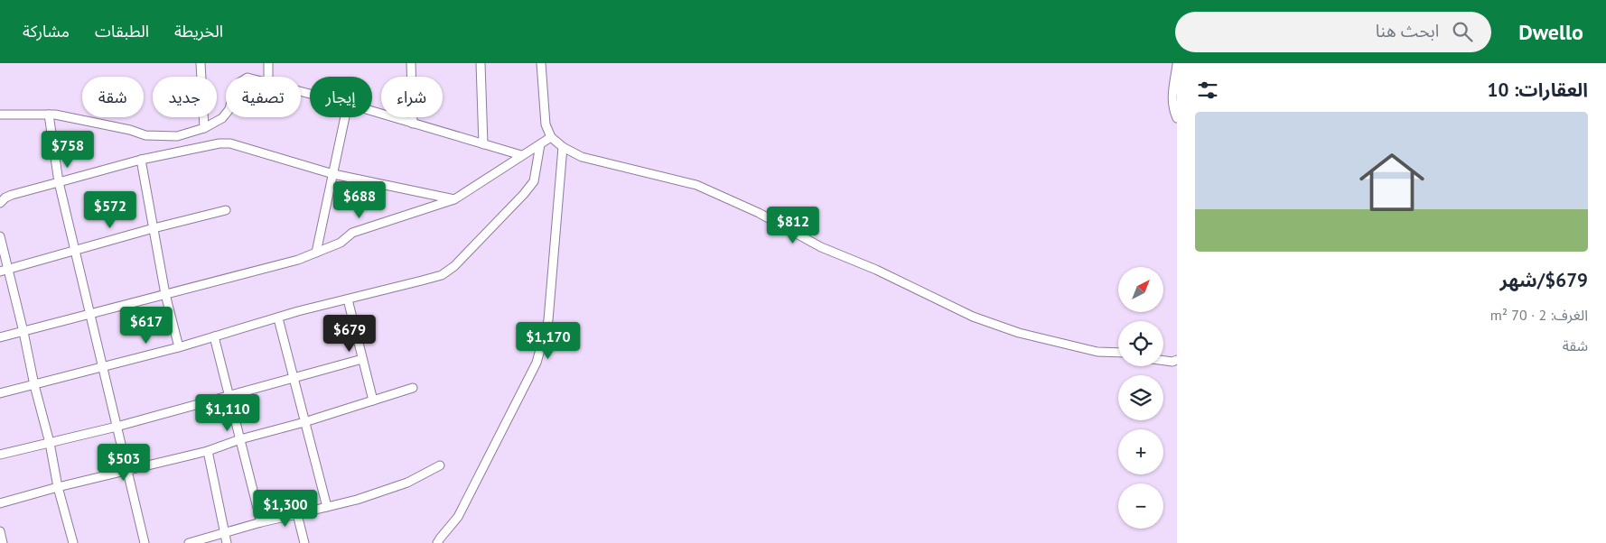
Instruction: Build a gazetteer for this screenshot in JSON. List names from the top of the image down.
{
  "north": "top right",
  "page": {
    "header": "Dwello",
    "search": "ابحث هنا",
    "nav": ["الخريطة", "الطبقات", "مشاركة"],
    "heading": "العقارات: 10",
    "chip": [
      "شراء",
      "إيجار",
      "تصفية",
      "جديد",
      "شقة"
    ],
    "list": [
      {
        "name": "$679/شهر",
        "note": "الغرف: 2 · 70 m² · شقة"
      }
    ],
    "price": [
      "$758",
      "$688",
      "$572",
      "$812",
      "$617",
      "$679",
      "$1,170",
      "$1,110",
      "$503",
      "$1,300"
    ],
    "map_buttons": ["+", "−"]
  }
}
